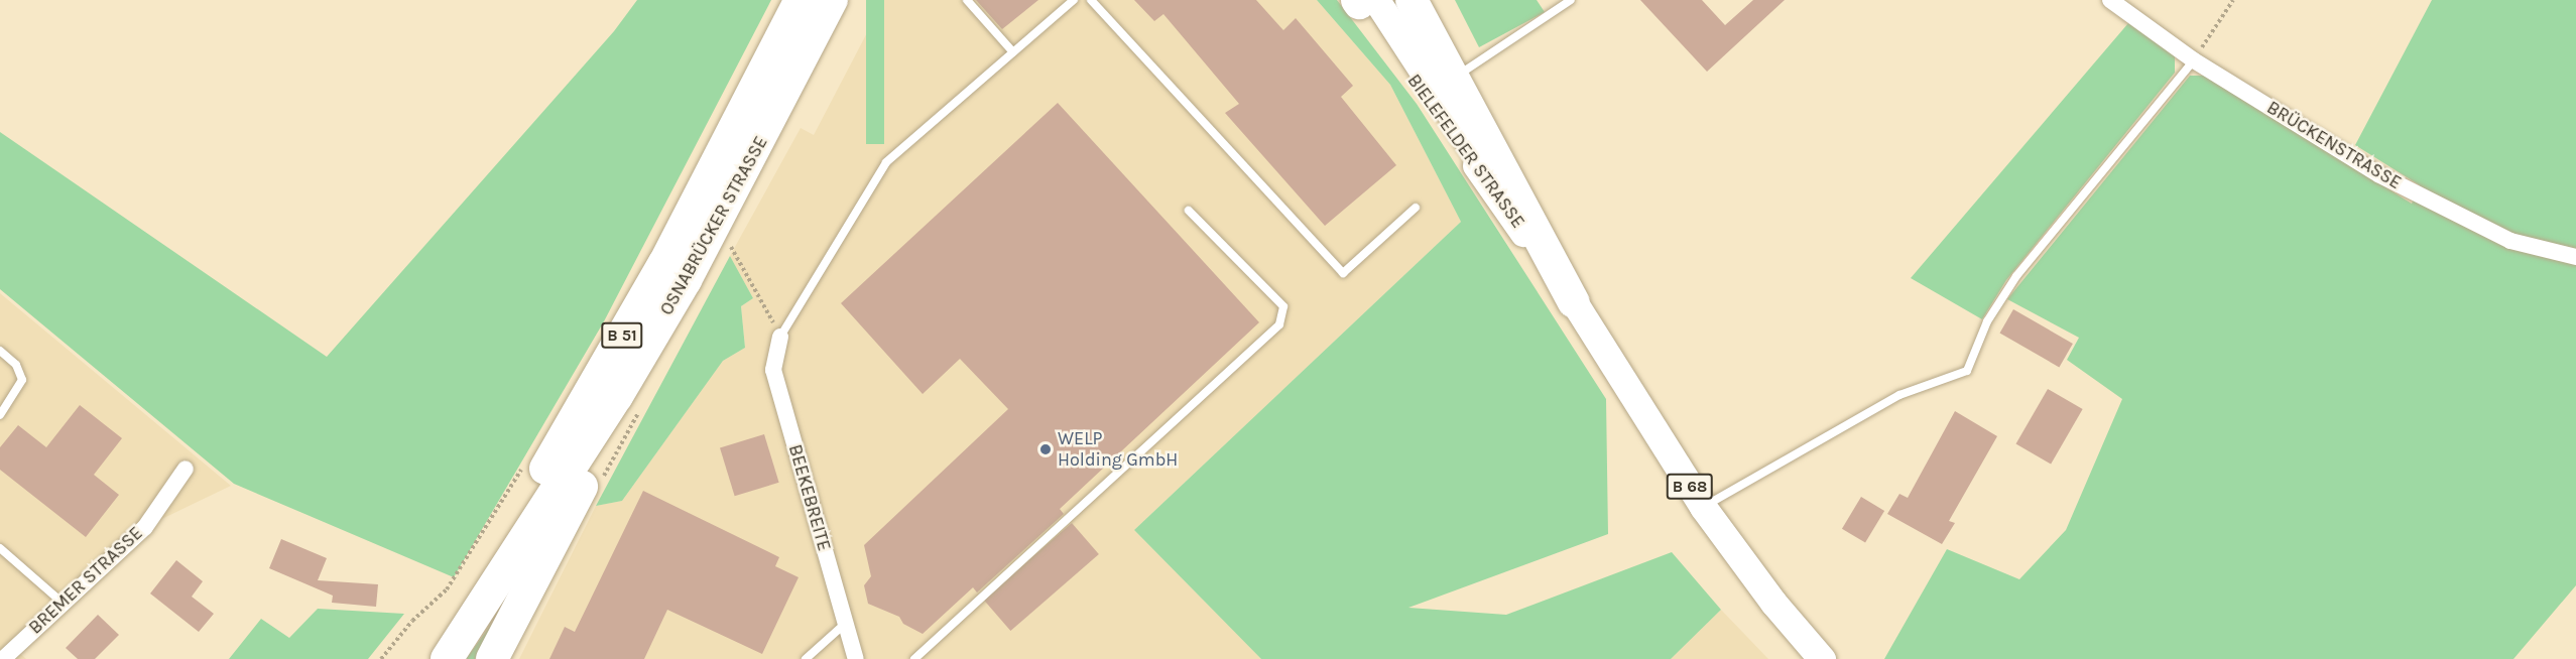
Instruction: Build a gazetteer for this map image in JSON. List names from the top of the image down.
{
  "streets": {
    "highway": ["OSNABRÜCKER STRASSE", "B 51", "B 68"],
    "main road": ["BIELEFELDER STRASSE"],
    "street": ["BRÜCKENSTRASSE", "BEEKEBREITE", "BREMER STRASSE"]
  },
  "crossings": [
    ["BIELEFELDER STRASSE", "B 68"]
  ],
  "places": ["WELP Holding GmbH"]
}
